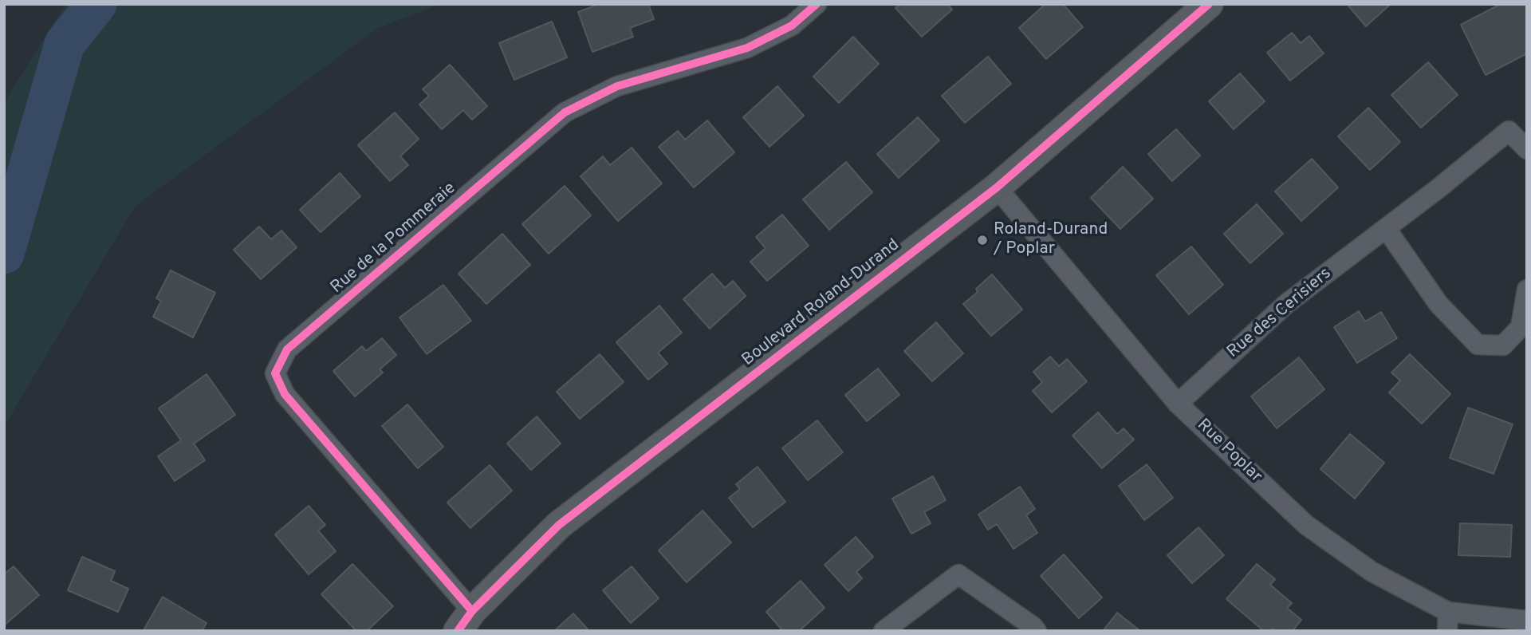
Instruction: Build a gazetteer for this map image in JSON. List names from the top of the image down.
{
  "streets": {
    "street": [
      "Rue de la Pommeraie",
      "Boulevard Roland-Durand",
      "Rue des Cerisiers",
      "Rue Poplar"
    ]
  },
  "crossings": [
    ["Rue de la Pommeraie", "Boulevard Roland-Durand"],
    ["Boulevard Roland-Durand", "Rue Poplar"],
    ["Rue des Cerisiers", "Rue Poplar"]
  ],
  "places": ["Roland-Durand / Poplar"]
}
